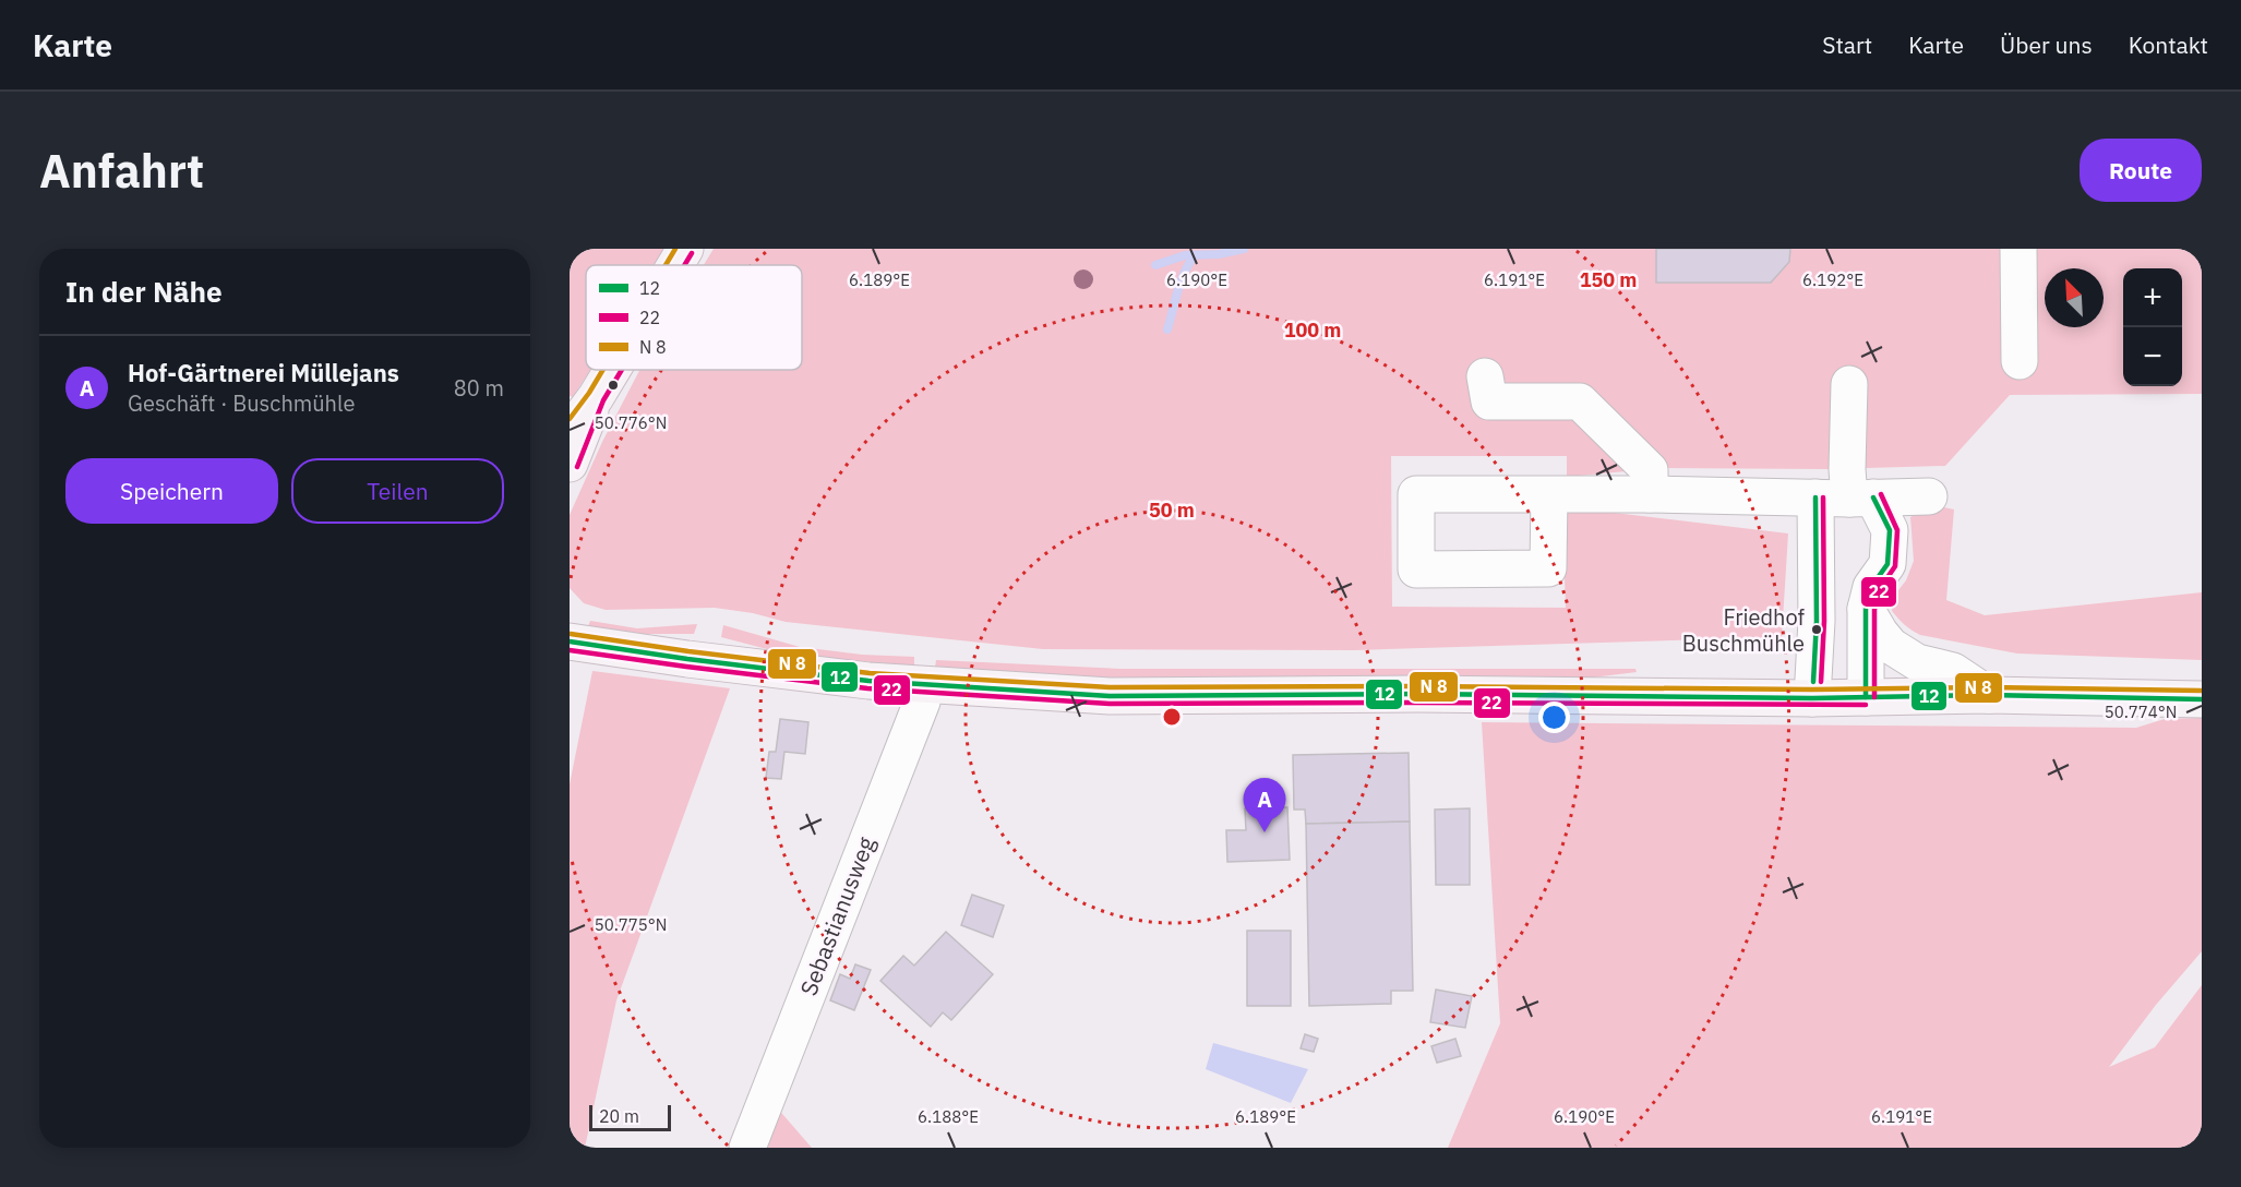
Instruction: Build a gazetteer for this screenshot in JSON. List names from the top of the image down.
{
  "streets": {
    "street": ["Sebastianusweg"]
  },
  "places": ["Friedhof Buschmühle"],
  "lines": ["transit line 22", "transit line 12"],
  "legend": ["12", "22", "N 8"],
  "scale_bar": "20 m",
  "north": "top left",
  "page": {
    "header": "Karte",
    "nav": [
      "Start",
      "Karte",
      "Über uns",
      "Kontakt"
    ],
    "buttons": [
      "Route",
      ["Speichern", "Teilen"]
    ],
    "title": "Anfahrt",
    "heading": "In der Nähe",
    "map_buttons": ["+", "−"],
    "list": [
      {
        "mark": "A",
        "name": "Hof-Gärtnerei Müllejans",
        "note": "Geschäft · Buschmühle",
        "value": "80 m"
      }
    ],
    "pins": "A",
    "scale": "20 m"
  },
  "coordinates": [
    "6.189°E",
    "6.190°E",
    "6.191°E",
    "6.192°E",
    "50.776°N",
    "50.774°N",
    "50.775°N",
    "6.188°E"
  ],
  "rings": ["150 m", "100 m", "50 m"]
}
